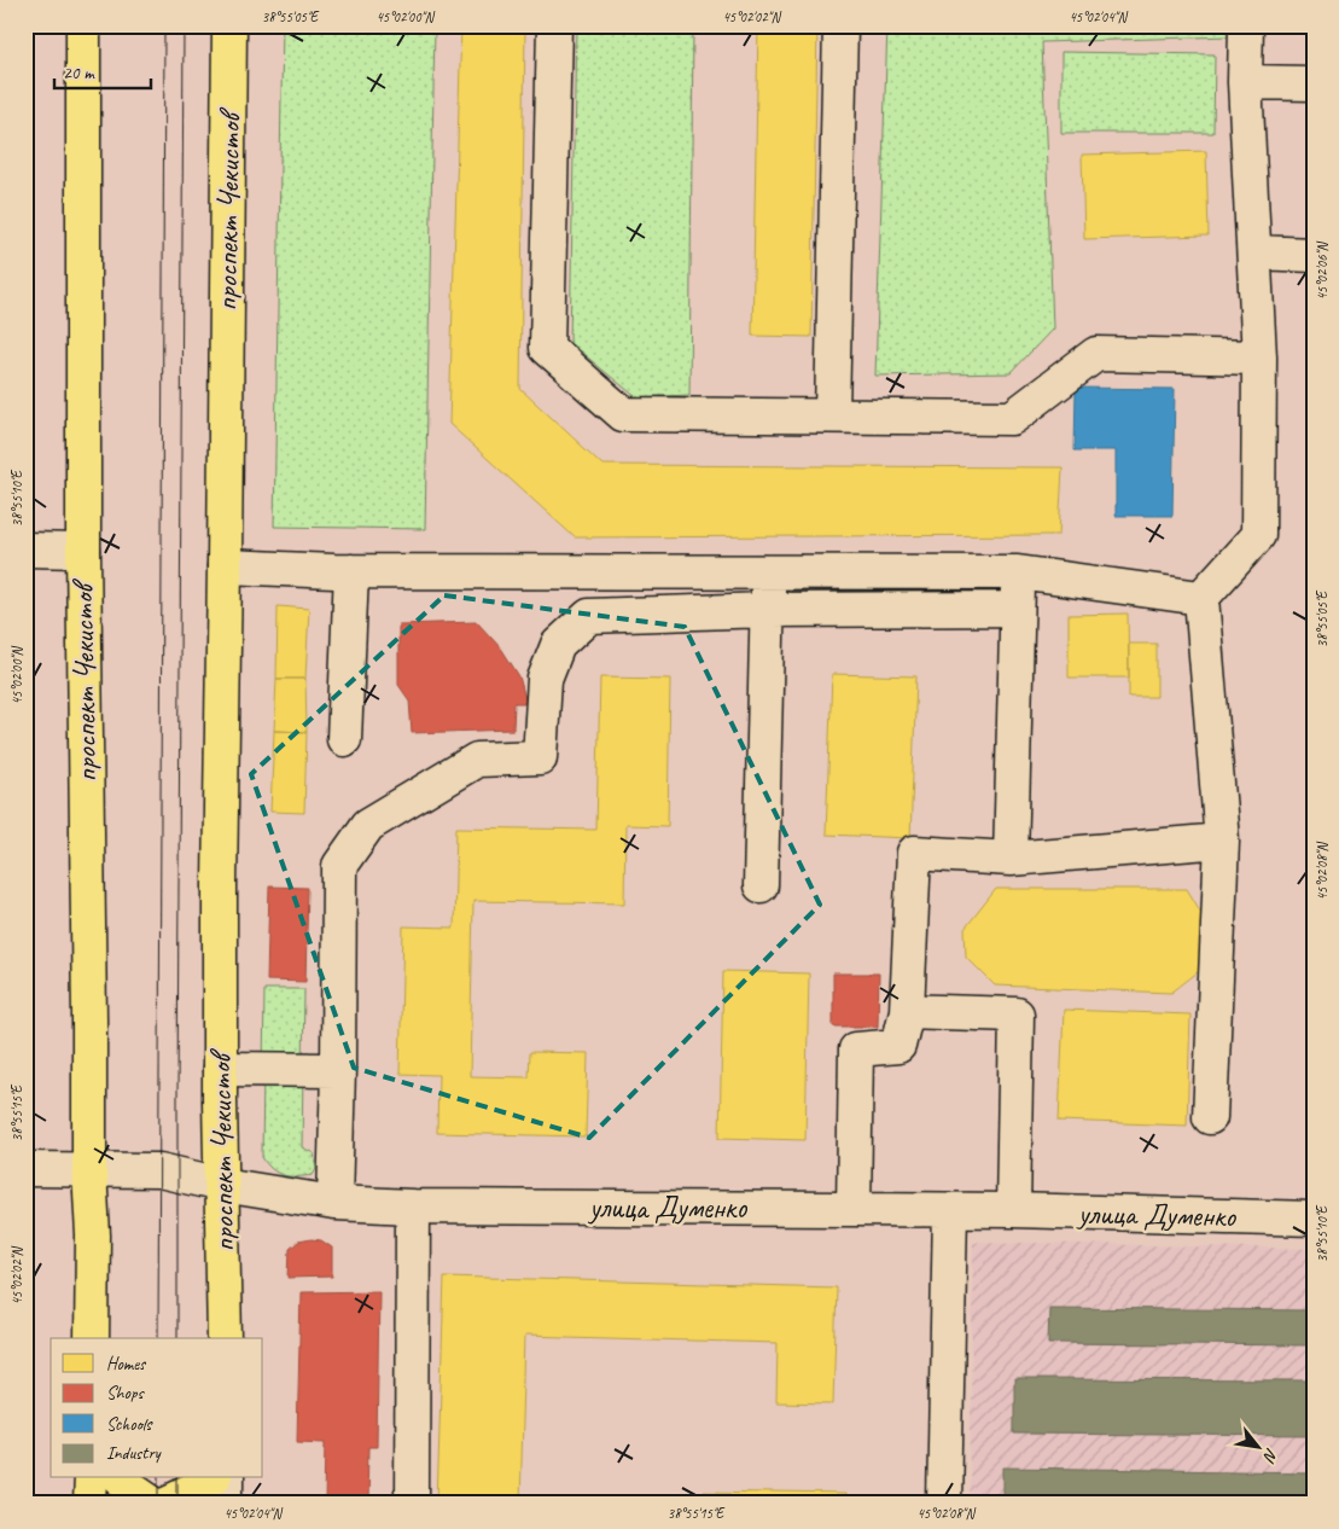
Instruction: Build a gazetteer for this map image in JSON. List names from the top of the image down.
{
  "streets": {
    "main road": ["проспект Чекистов"],
    "street": ["улица Думенко"]
  },
  "crossings": [
    ["проспект Чекистов", "улица Думенко"]
  ],
  "legend": [
    "Homes",
    "Shops",
    "Schools",
    "Industry"
  ],
  "scale_bar": "20 m",
  "north": "bottom right",
  "coordinates": [
    "38°55'05\"E",
    "45°02'00\"N",
    "45°02'02\"N",
    "45°02'04\"N",
    "45°02'06\"N",
    "38°55'10\"E",
    "45°02'08\"N",
    "38°55'15\"E"
  ]
}
